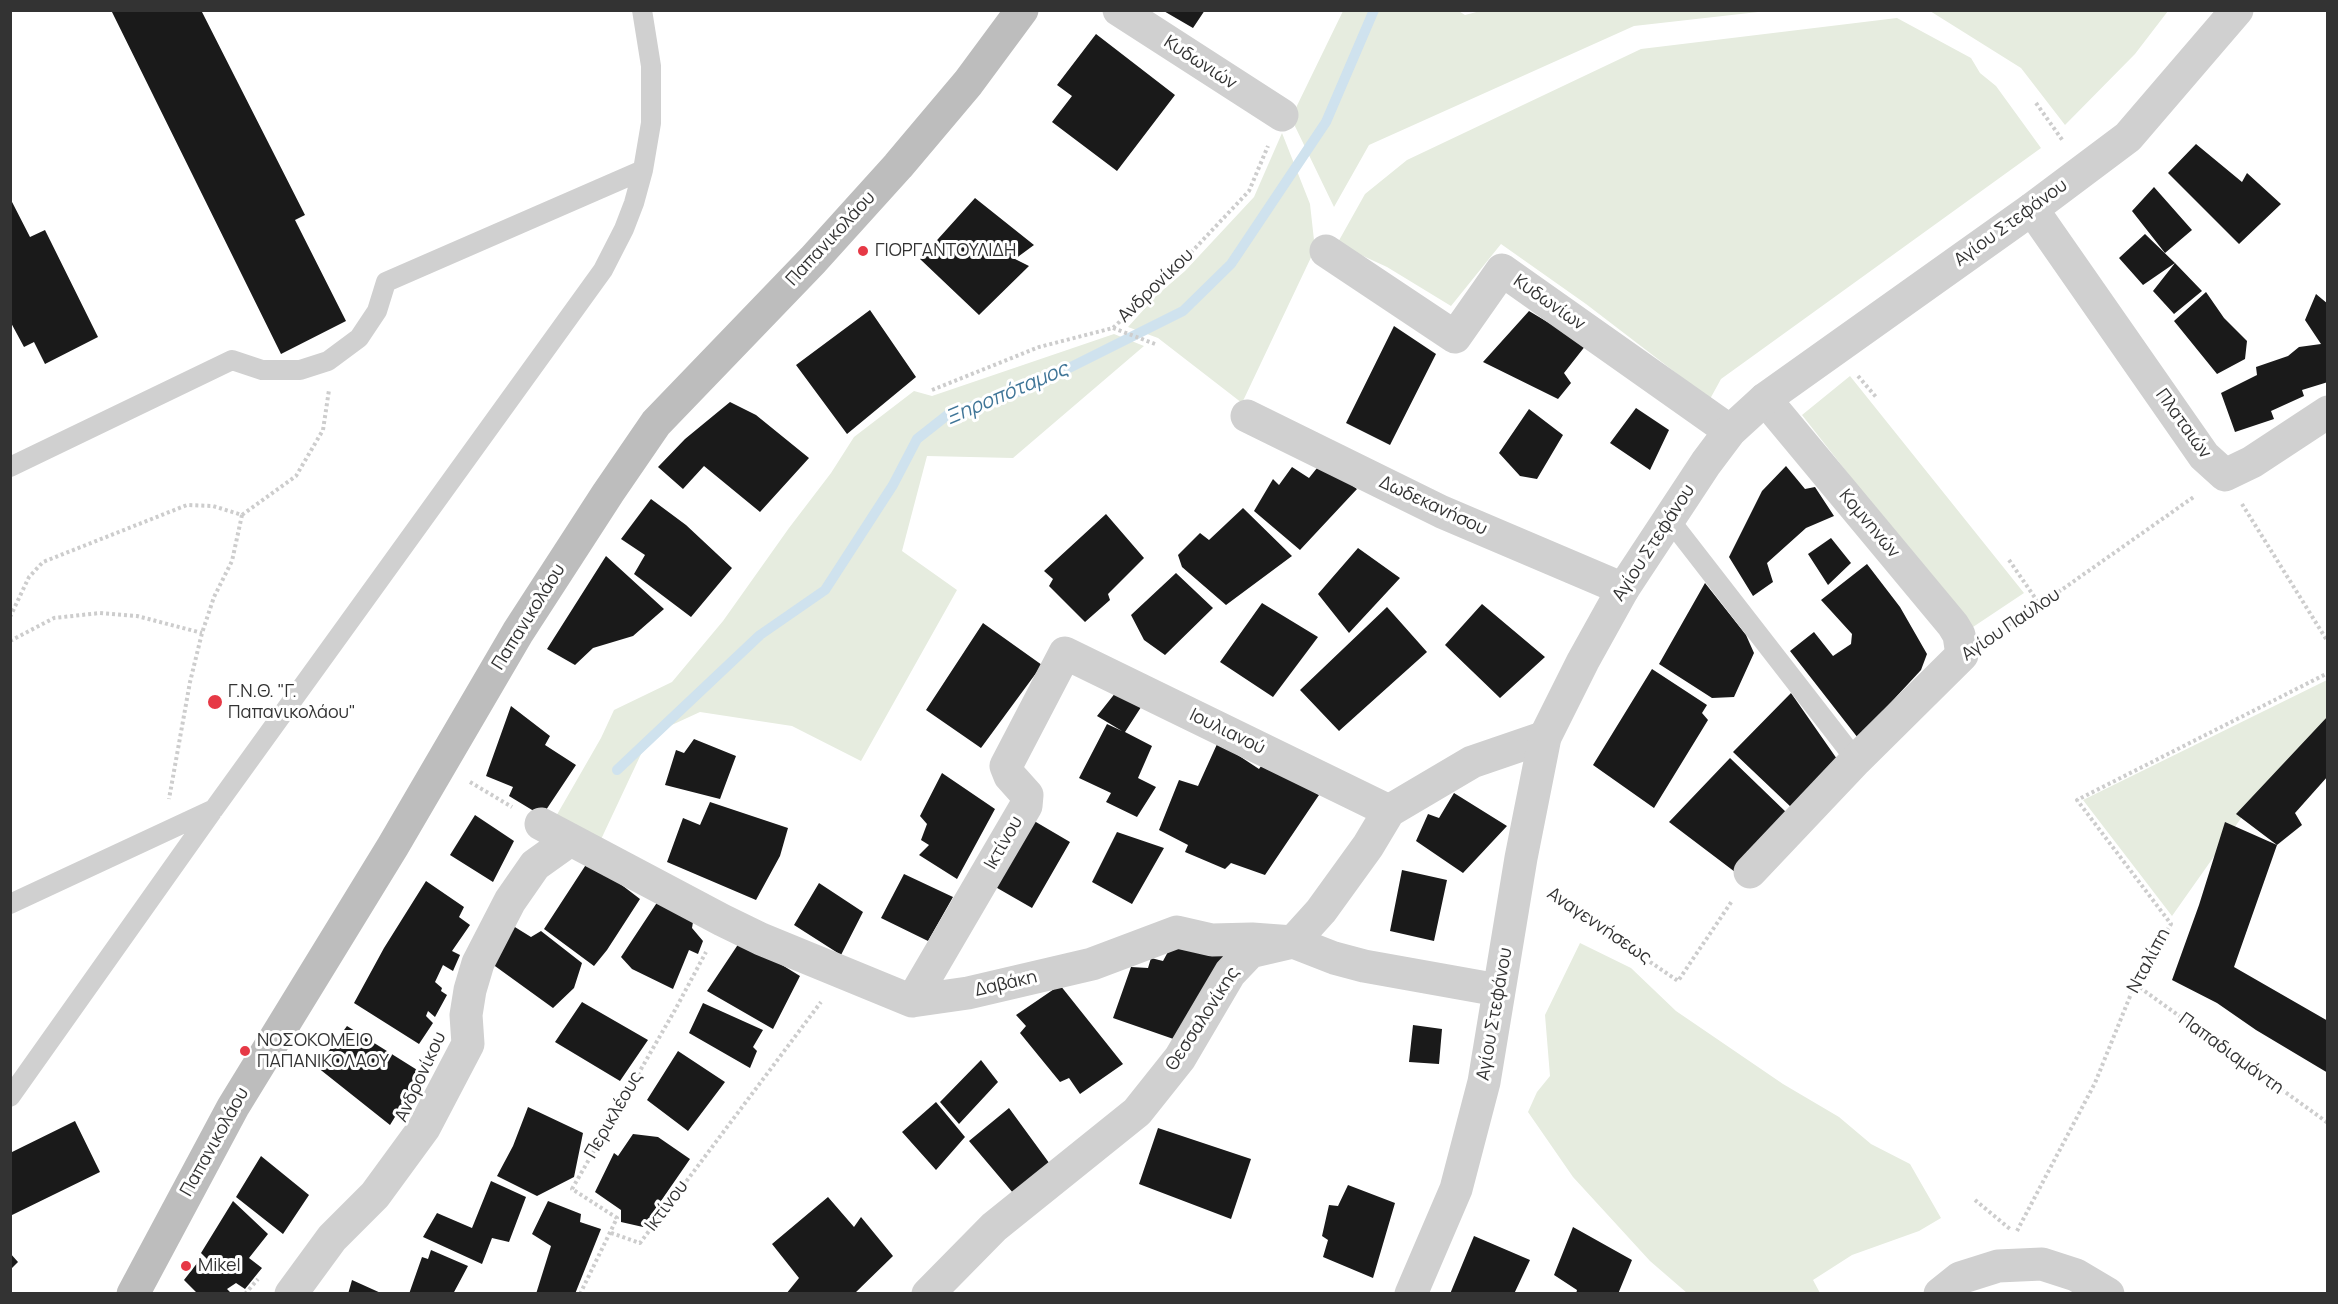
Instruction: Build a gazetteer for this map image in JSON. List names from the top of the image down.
{
  "streets": {
    "main road": ["Παπανικολάου"],
    "street": [
      "Κυδωνιών",
      "Αγίου Στεφάνου",
      "Ανδρονίκου",
      "Κυδωνίων",
      "Πλαταιών",
      "Δωδεκανήσου",
      "Κομνηνών",
      "Αγίου Παύλου",
      "Ιουλιανού",
      "Ικτίνου",
      "Δαβάκη",
      "Θεσσαλονίκης"
    ],
    "path": [
      "Αναγεννήσεως",
      "Νταλίπη",
      "Παπαδιαμάντη",
      "Περικλέους"
    ]
  },
  "crossings": [
    ["Κυδωνιών", "Ανδρονίκου"],
    ["Αγίου Στεφάνου", "Κυδωνίων"],
    ["Αγίου Στεφάνου", "Πλαταιών"],
    ["Αγίου Στεφάνου", "Δωδεκανήσου"],
    ["Αγίου Στεφάνου", "Κομνηνών"],
    ["Αγίου Στεφάνου", "Αναγεννήσεως"],
    ["Αγίου Στεφάνου", "Δαβάκη"],
    ["Πλαταιών", "Αγίου Παύλου"],
    ["Κομνηνών", "Αγίου Παύλου"],
    ["Αγίου Παύλου", "Αναγεννήσεως"],
    ["Ιουλιανού", "Ικτίνου"],
    ["Ικτίνου", "Δαβάκη"],
    ["Ικτίνου", "Περικλέους"],
    ["Νταλίπη", "Παπαδιαμάντη"],
    ["Δαβάκη", "Θεσσαλονίκης"]
  ],
  "water": ["Ξηροπόταμος"],
  "places": [
    "ΓΙΟΡΓΑΝΤΟΥΛΙΔΗ",
    "Γ.Ν.Θ. \"Γ. Παπανικολάου\"",
    "ΝΟΣΟΚΟΜΕΙΟ ΠΑΠΑΝΙΚΟΛΑΟΥ",
    "Mikel"
  ]
}
